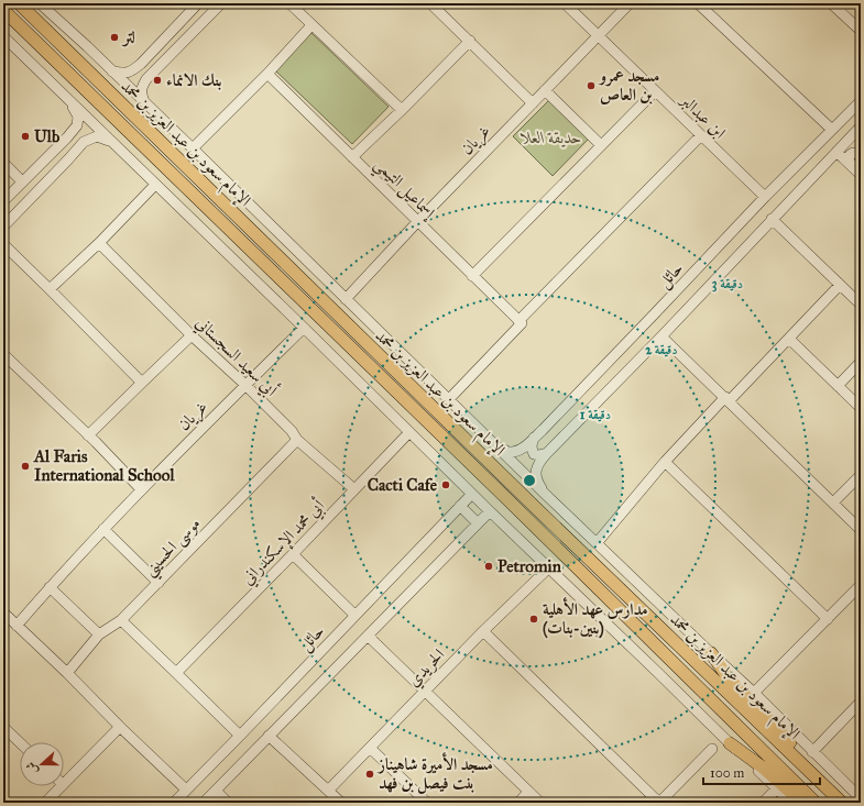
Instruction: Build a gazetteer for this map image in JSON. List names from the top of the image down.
{
  "streets": {
    "main road": ["الإمام سعود بن عبد العزيز بن محمد"],
    "street": [
      "ابن عبدالبر",
      "غريان",
      "إسماعيل التيمي",
      "حائل",
      "أبي سعيد السجستاني",
      "أبي محمد الإسكندراني",
      "موسى الحسيني",
      "الحريدي"
    ]
  },
  "crossings": [
    ["ابن عبدالبر", "غريان"],
    ["ابن عبدالبر", "حائل"],
    ["غريان", "الإمام سعود بن عبد العزيز بن محمد"],
    ["غريان", "إسماعيل التيمي"],
    ["غريان", "أبي سعيد السجستاني"],
    ["الإمام سعود بن عبد العزيز بن محمد", "حائل"],
    ["أبي سعيد السجستاني", "أبي محمد الإسكندراني"],
    ["أبي سعيد السجستاني", "موسى الحسيني"]
  ],
  "parks": ["حديقة العلا"],
  "places": [
    "لتر",
    "بنك الانماء",
    "مسجد عمرو بن العاص",
    "Ulb",
    "Al Faris International School",
    "Cacti Cafe",
    "Petromin",
    "مدارس عهد الأهلية (بنين-بنات)",
    "مسجد الأميرة شاهيناز بنت فيصل بن فهد"
  ],
  "scale_bar": "100 m",
  "north": "left",
  "rings": ["3 دقيقة", "2 دقيقة", "1 دقيقة"]
}
